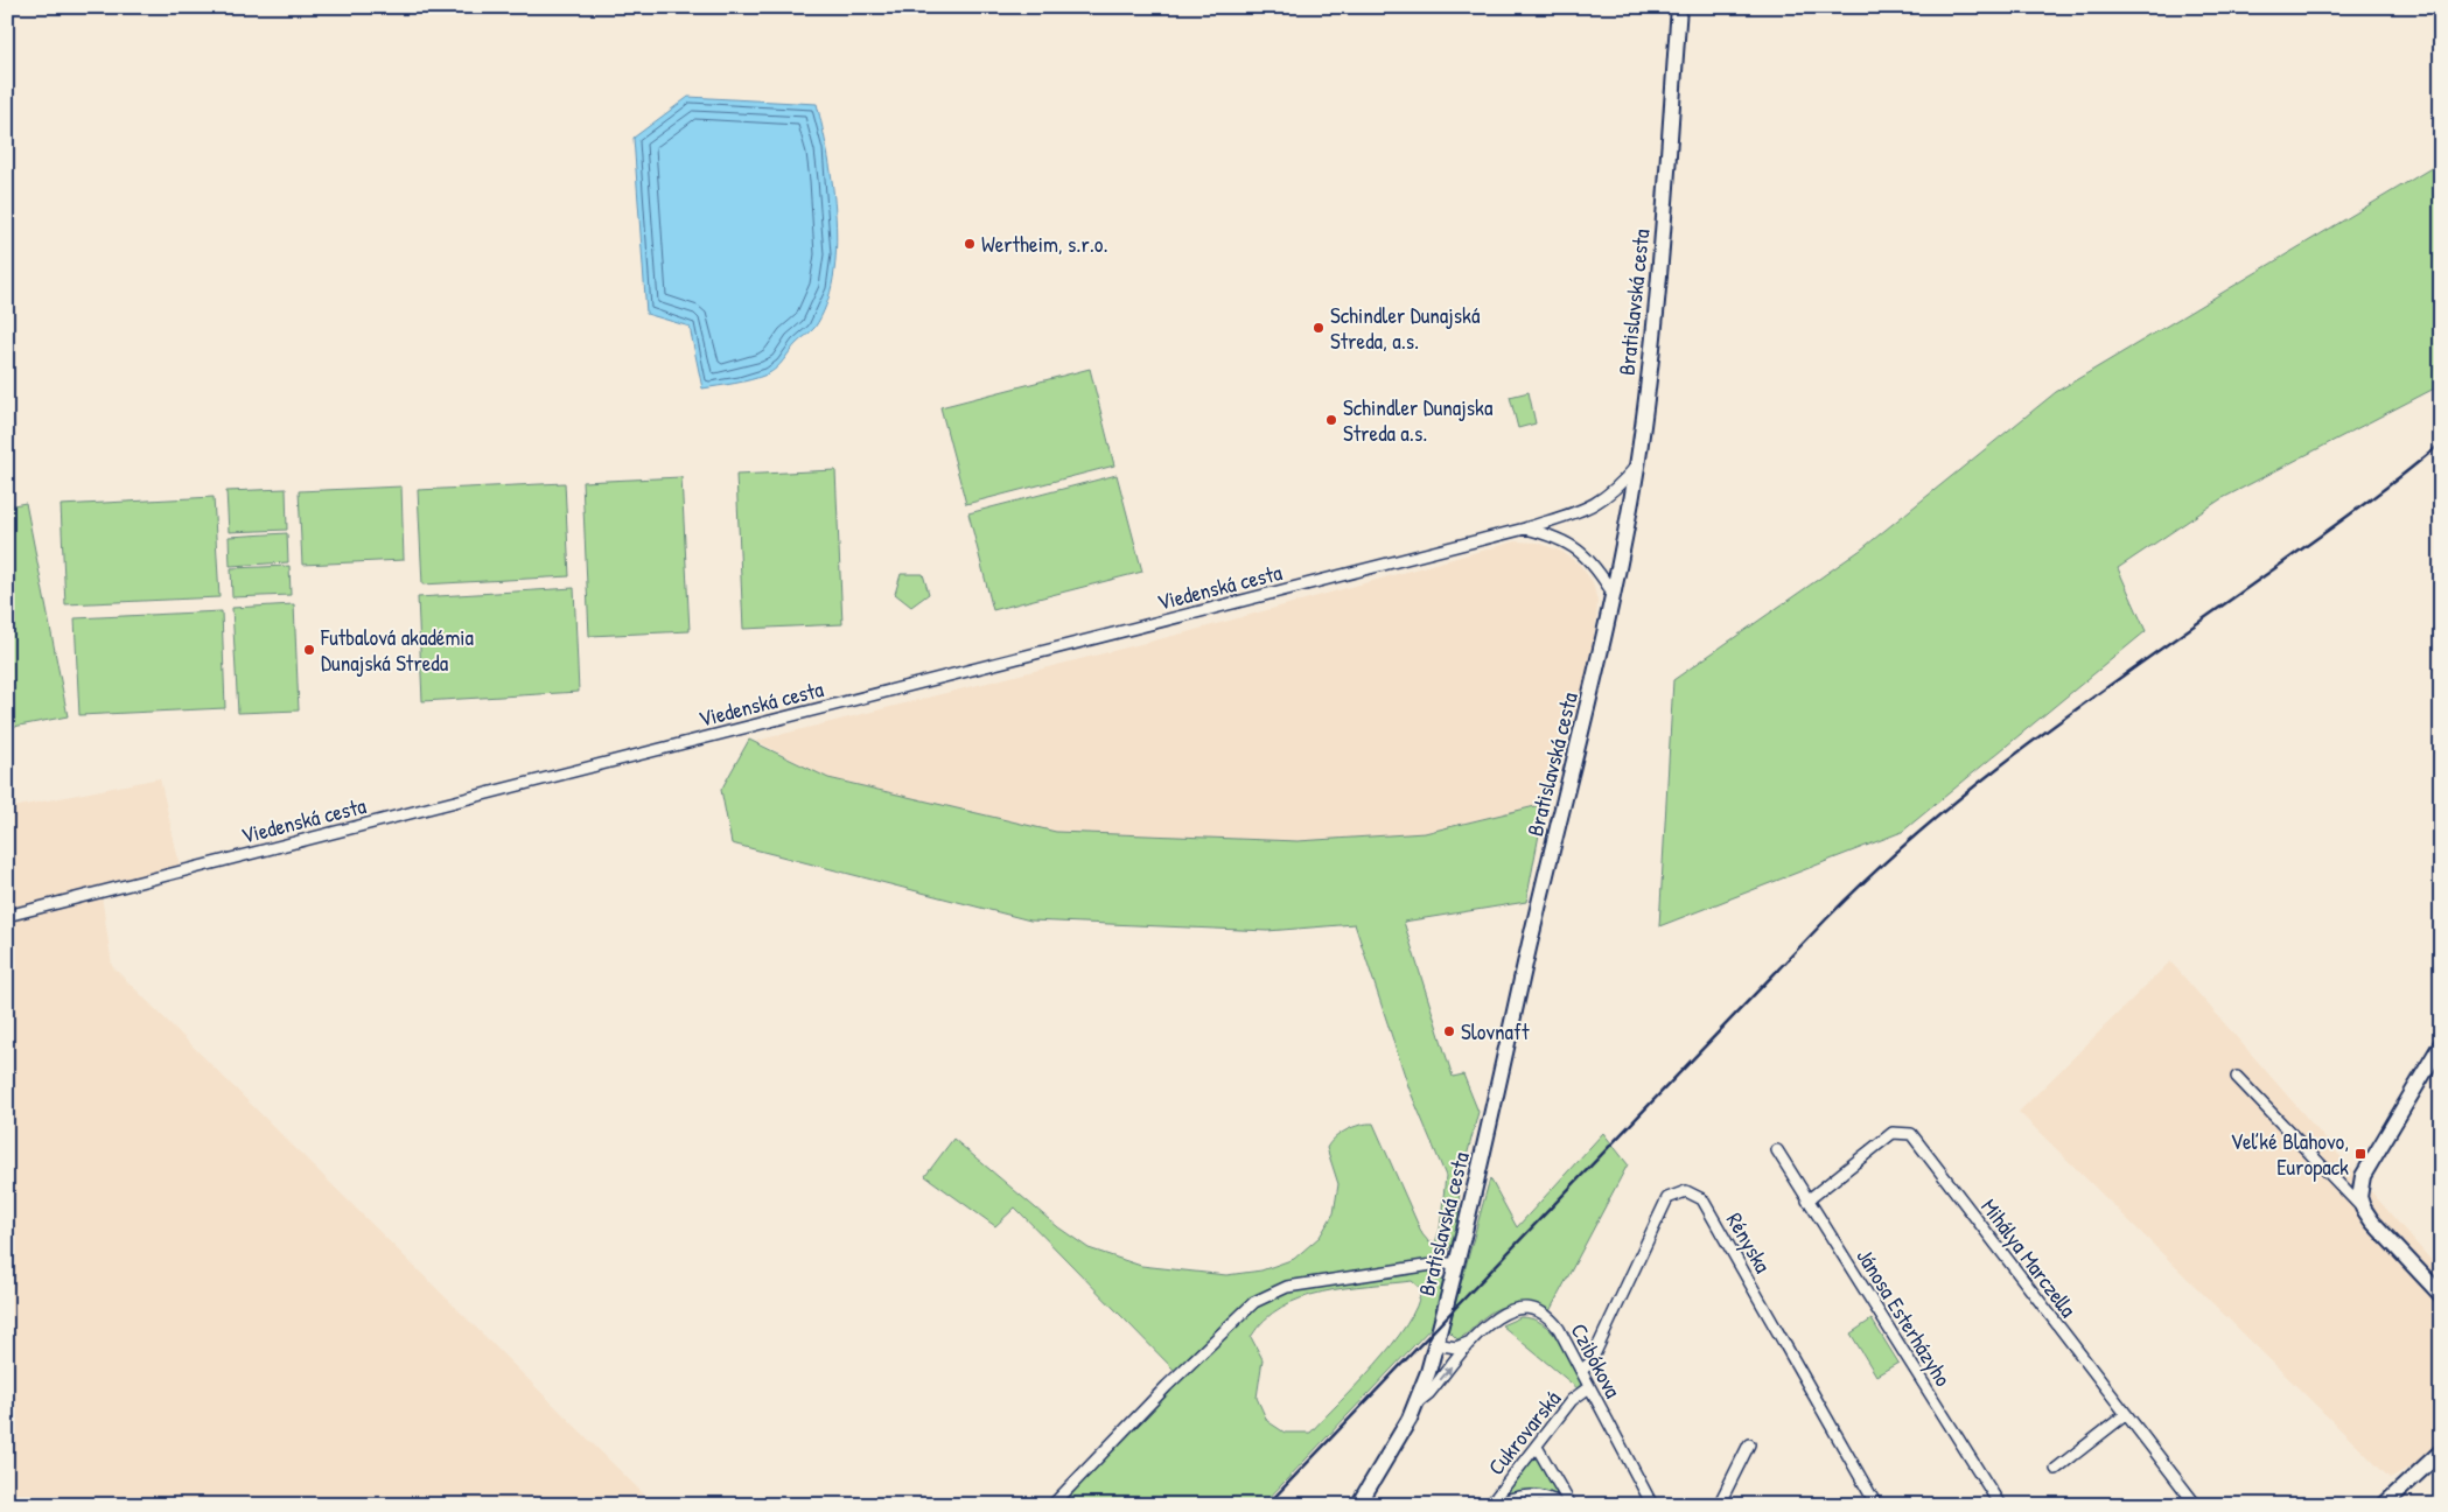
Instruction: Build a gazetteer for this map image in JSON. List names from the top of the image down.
{
  "streets": {
    "street": [
      "Bratislavská cesta",
      "Viedenská cesta",
      "Rényska",
      "Mihálya Marczella",
      "Jánosa Esterházyho",
      "Czibókova",
      "Cukrovarská"
    ]
  },
  "crossings": [
    ["Bratislavská cesta", "Viedenská cesta"],
    ["Bratislavská cesta", "Czibókova"],
    ["Rényska", "Czibókova"],
    ["Mihálya Marczella", "Jánosa Esterházyho"],
    ["Czibókova", "Cukrovarská"]
  ],
  "places": {
    "other": [
      "Wertheim, s.r.o.",
      "Schindler Dunajská Streda, a.s.",
      "Schindler Dunajska Streda a.s.",
      "Futbalová akadémia Dunajská Streda",
      "Slovnaft"
    ],
    "transit": ["Veľké Blahovo, Europack"]
  }
}
